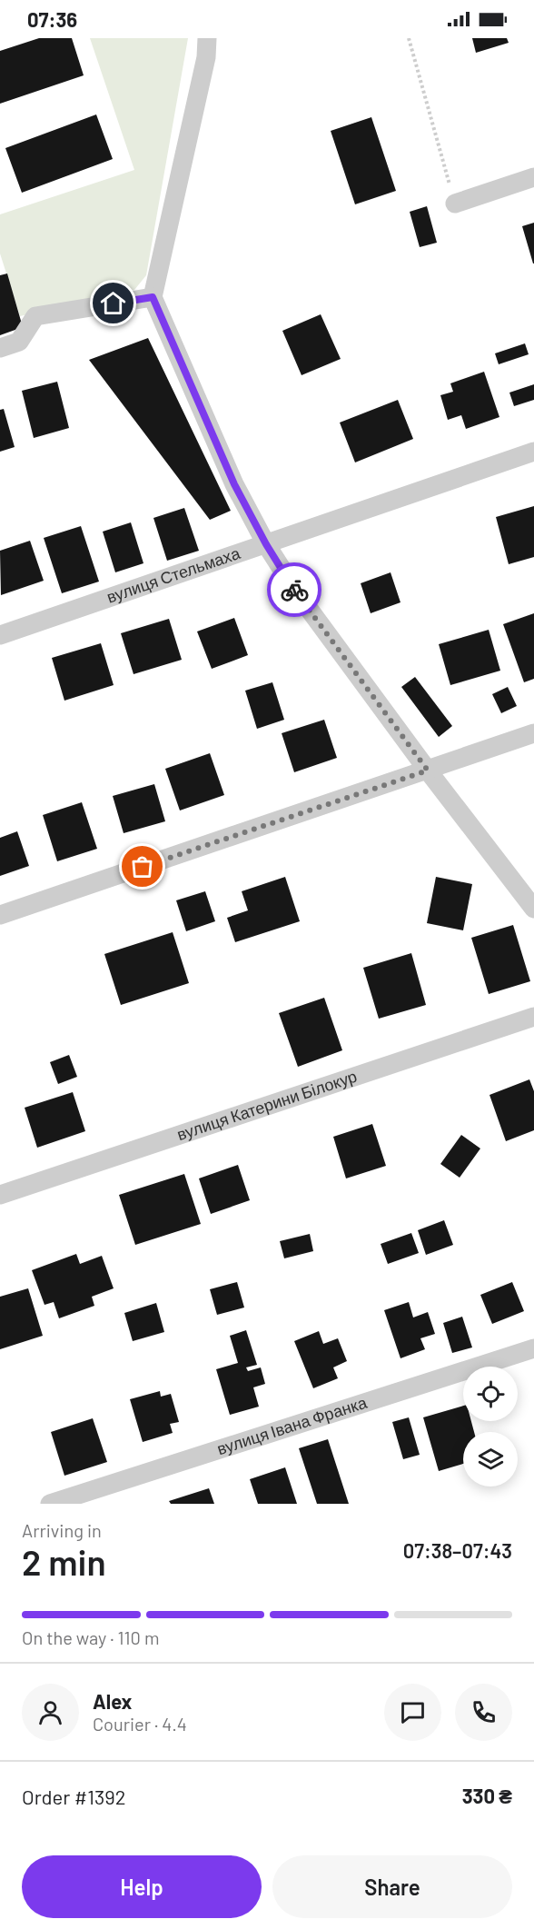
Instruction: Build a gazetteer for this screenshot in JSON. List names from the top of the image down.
{
  "streets": {
    "street": ["вулиця Стельмаха", "вулиця Катерини Білокур", "вулиця Івана Франка"]
  },
  "page": {
    "status": "07:36",
    "heading": ["2 min", "Arriving in", "07:38–07:43"],
    "panel": [
      "Alex",
      "Courier · 4.4",
      "Order #1392",
      "330 ₴"
    ],
    "bar": "On the way · 110 m",
    "buttons": ["Help", "Share"]
  }
}
